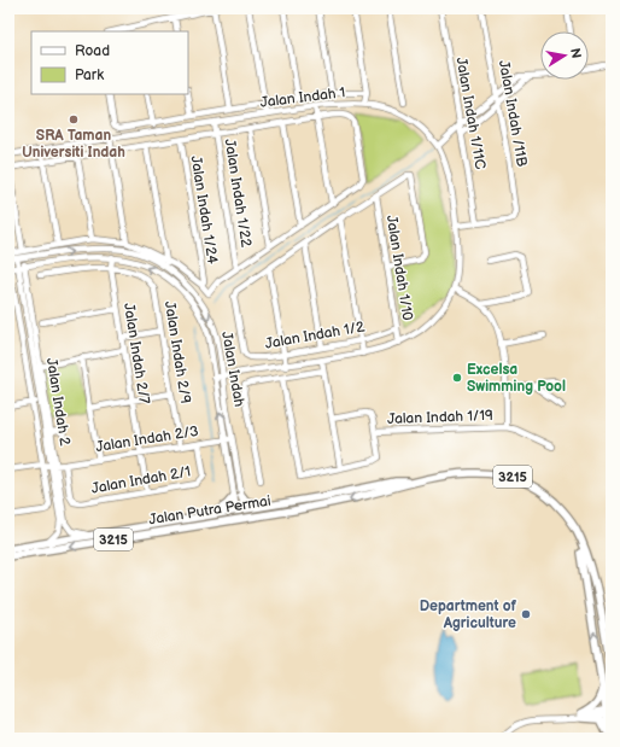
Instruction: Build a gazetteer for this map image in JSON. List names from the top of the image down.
{
  "streets": {
    "main road": ["3215", "Jalan Putra Permai"],
    "street": [
      "Jalan Indah 1",
      "Jalan Indah 1/11C",
      "Jalan Indah /11B",
      "Jalan Indah 1/22",
      "Jalan Indah 1/24",
      "Jalan Indah 1/10",
      "Jalan Indah 1/2",
      "Jalan Indah 2/9",
      "Jalan Indah 2/7",
      "Jalan Indah",
      "Jalan Indah 2",
      "Jalan Indah 1/19",
      "Jalan Indah 2/3",
      "Jalan Indah 2/1"
    ]
  },
  "crossings": [
    ["Jalan Indah 1", "Jalan Indah 1/22"],
    ["Jalan Indah 1", "Jalan Indah 1/10"],
    ["Jalan Indah 1", "Jalan Indah"],
    ["Jalan Indah 1/11C", "Jalan Indah /11B"],
    ["Jalan Indah 1/10", "Jalan Indah 1/2"],
    ["Jalan Indah 2/9", "Jalan Indah 2/7"],
    ["Jalan Indah 2/9", "Jalan Indah 2/3"],
    ["Jalan Indah 2/7", "Jalan Indah"],
    ["Jalan Indah 2/7", "Jalan Indah 2/3"],
    ["Jalan Indah 2/7", "Jalan Indah 2/1"],
    ["Jalan Indah", "Jalan Indah 2"],
    ["Jalan Indah", "Jalan Indah 2/3"],
    ["Jalan Indah", "Jalan Putra Permai"],
    ["Jalan Indah 2", "Jalan Indah 2/3"],
    ["Jalan Indah 2", "Jalan Putra Permai"],
    ["Jalan Indah 2/3", "Jalan Indah 2/1"],
    ["3215", "Jalan Putra Permai"]
  ],
  "places": ["SRA Taman Universiti Indah", "Excelsa Swimming Pool", "Department of Agriculture"],
  "legend": ["Road", "Park"],
  "north": "right"
}
